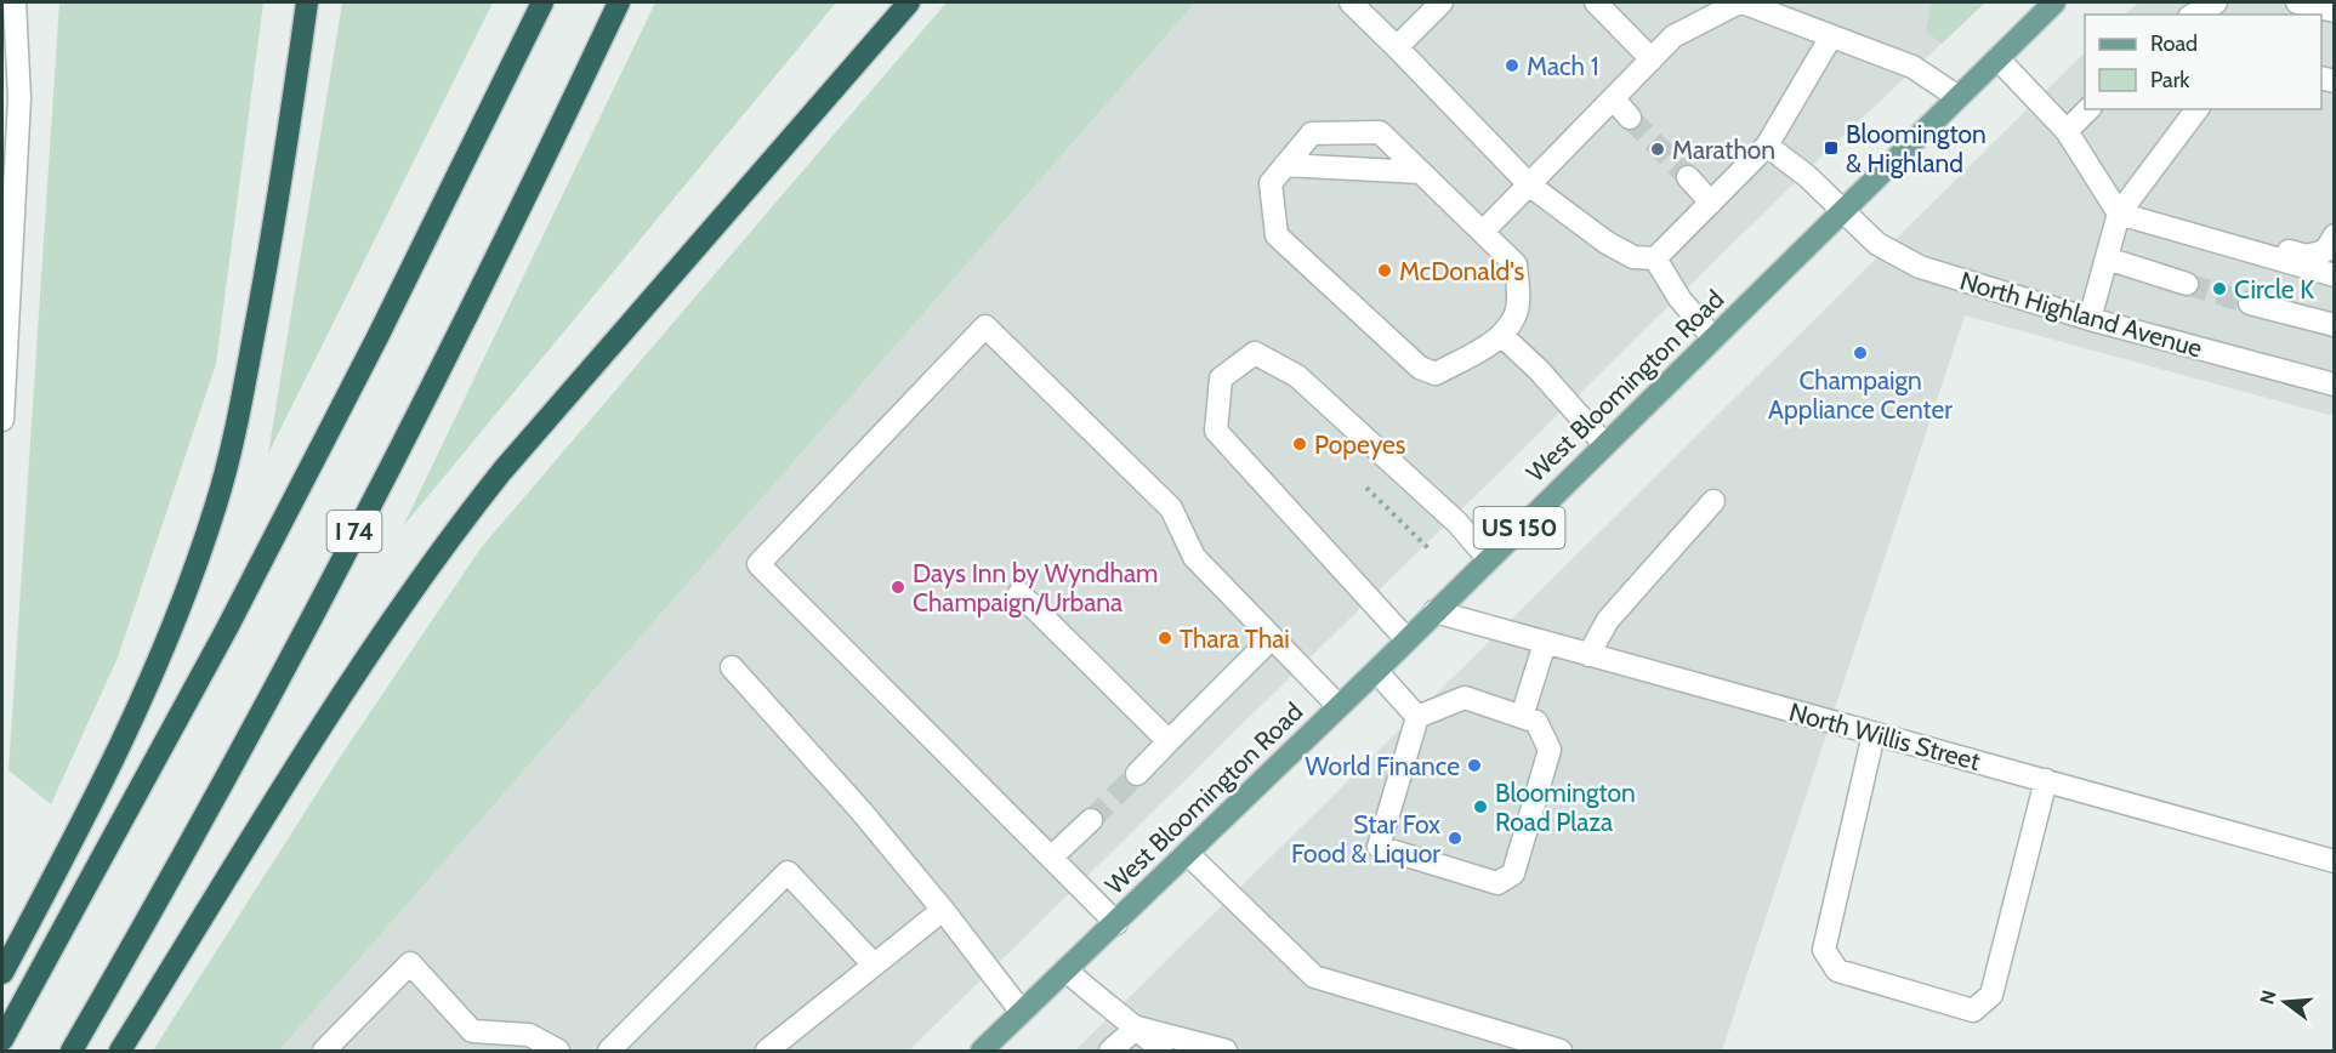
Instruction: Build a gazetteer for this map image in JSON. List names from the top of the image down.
{
  "streets": {
    "highway": ["I 74"],
    "main road": ["West Bloomington Road", "US 150"],
    "street": ["North Highland Avenue", "North Willis Street"]
  },
  "crossings": [
    ["North Highland Avenue", "West Bloomington Road"],
    ["West Bloomington Road", "North Willis Street"]
  ],
  "places": {
    "other": [
      "Mach 1",
      "Marathon",
      "McDonald's",
      "Circle K",
      "Champaign Appliance Center",
      "Popeyes",
      "Days Inn by Wyndham Champaign/Urbana",
      "Thara Thai",
      "World Finance",
      "Bloomington Road Plaza",
      "Star Fox Food & Liquor"
    ],
    "transit": ["Bloomington & Highland"]
  },
  "legend": ["Road", "Park"],
  "north": "left"
}
